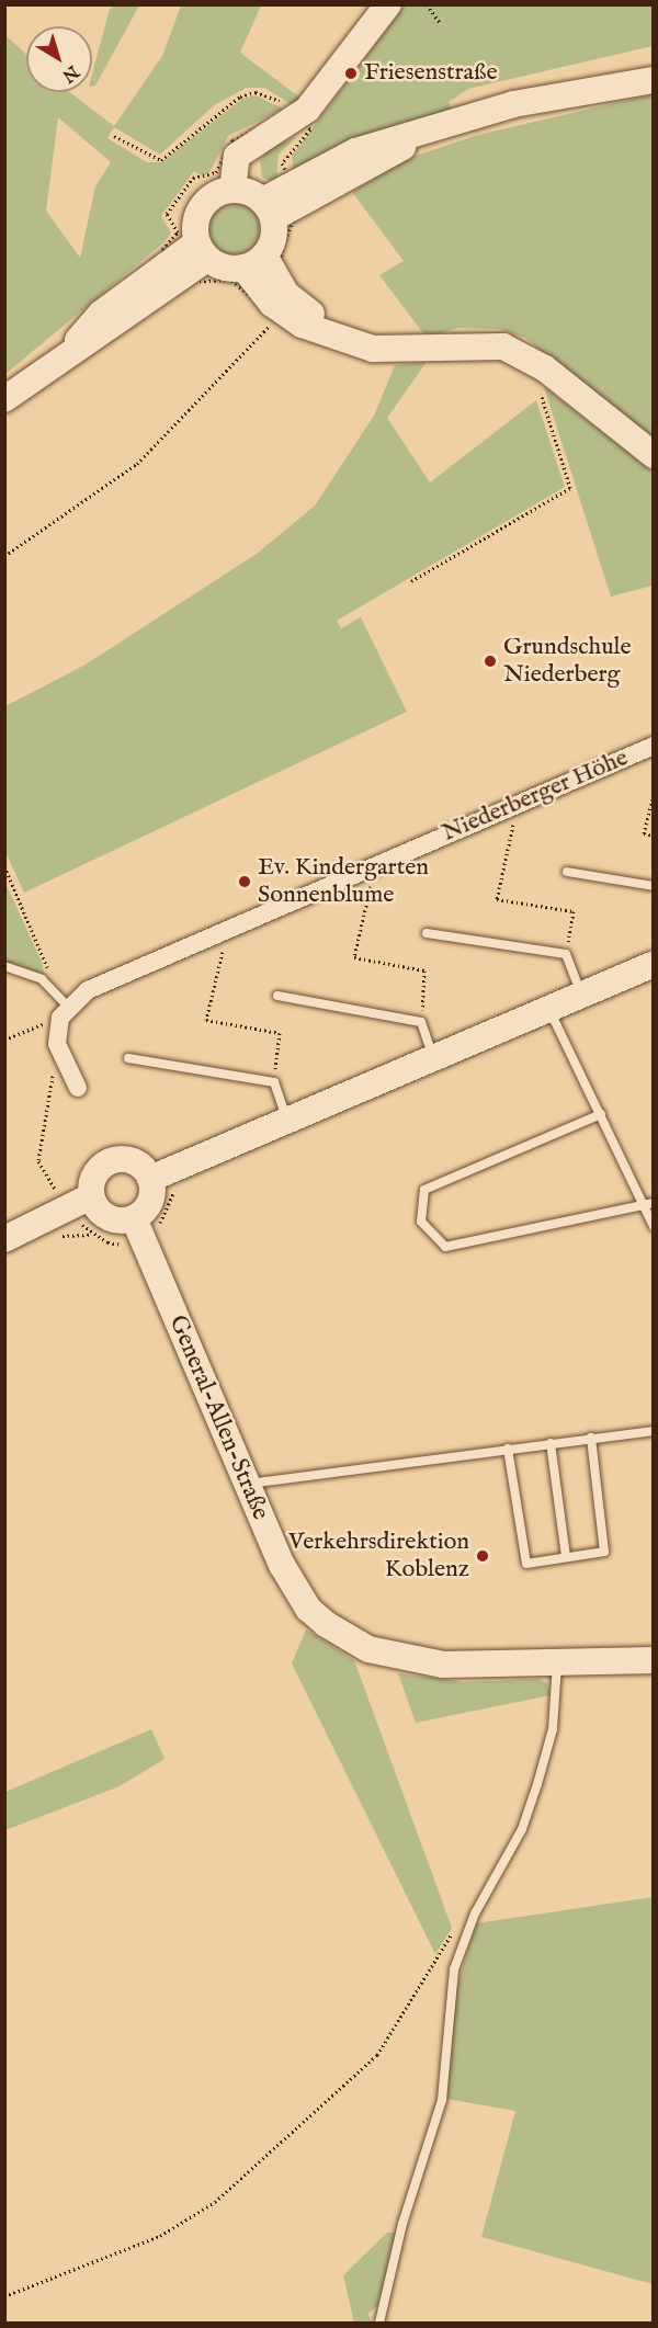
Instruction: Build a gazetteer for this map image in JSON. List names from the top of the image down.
{
  "streets": {
    "street": ["Niederberger Höhe", "General-Allen-Straße"]
  },
  "places": [
    "Friesenstraße",
    "Grundschule Niederberg",
    "Ev. Kindergarten Sonnenblume",
    "Verkehrsdirektion Koblenz"
  ],
  "north": "bottom right"
}
